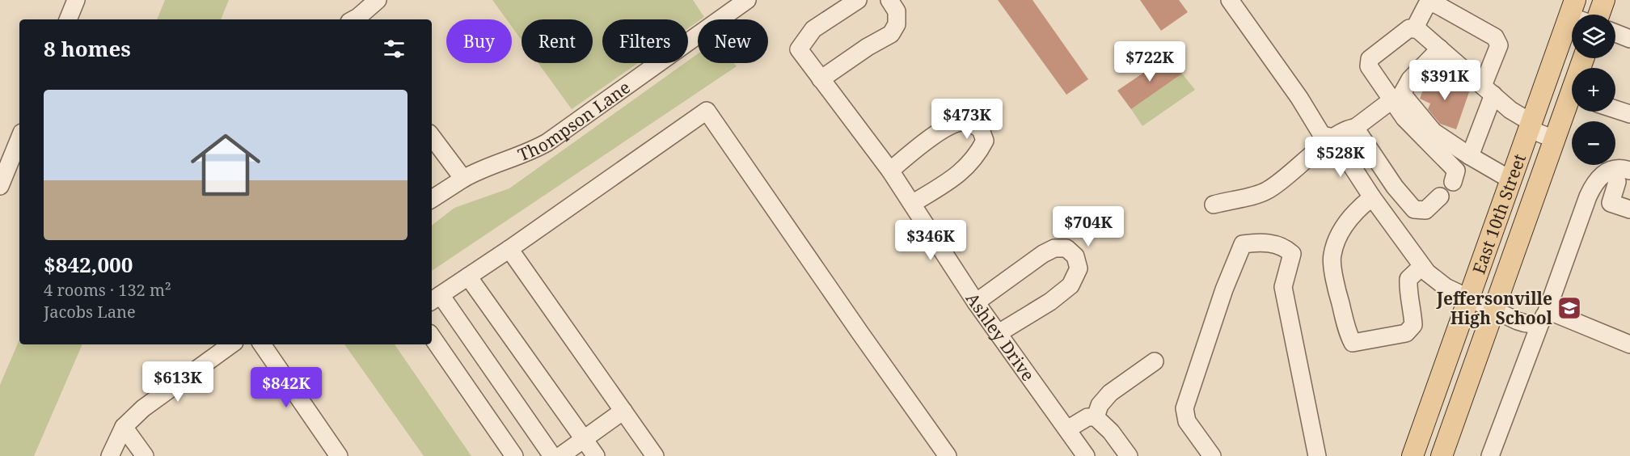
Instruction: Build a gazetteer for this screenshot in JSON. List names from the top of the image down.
{
  "streets": {
    "main road": ["East 10th Street"],
    "street": ["Thompson Lane", "Ashley Drive"]
  },
  "places": {
    "school or university": ["Jeffersonville High School"]
  },
  "page": {
    "map_buttons": ["+", "−"],
    "chip": [
      "Buy",
      "Rent",
      "Filters",
      "New"
    ],
    "heading": "8 homes",
    "price": [
      "$722K",
      "$391K",
      "$473K",
      "$528K",
      "$704K",
      "$346K",
      "$613K",
      "$842K"
    ],
    "list": [
      {
        "name": "$842,000",
        "note": "4 rooms · 132 m² · Jacobs Lane"
      }
    ]
  }
}
